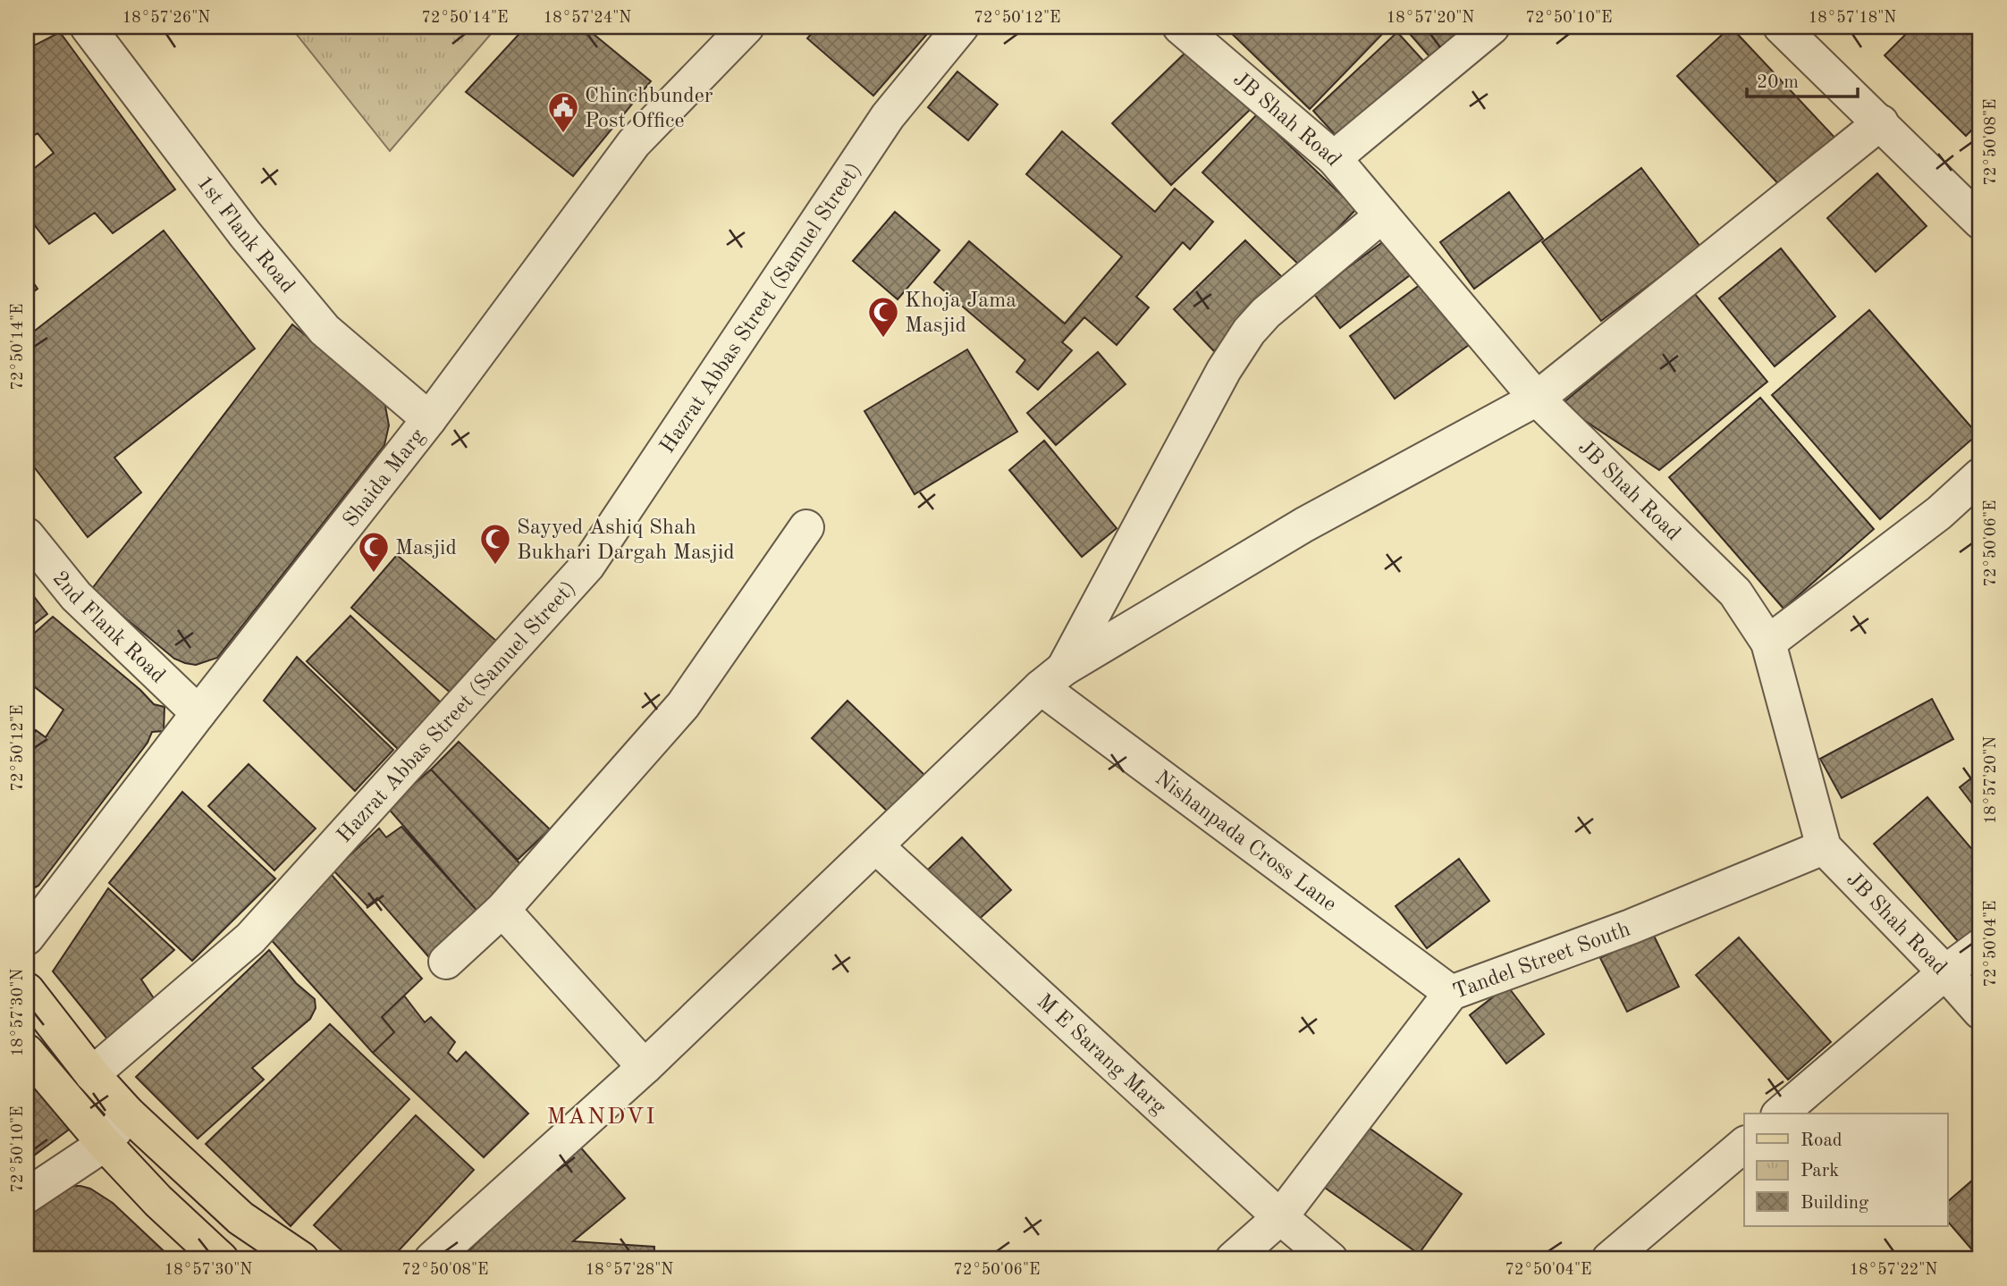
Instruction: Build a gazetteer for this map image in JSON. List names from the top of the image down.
{
  "streets": {
    "street": [
      "JB Shah Road",
      "1st Flank Road",
      "Hazrat Abbas Street (Samuel Street)",
      "Shaida Marg",
      "2nd Flank Road",
      "Nishanpada Cross Lane",
      "Tandel Street South",
      "M E Sarang Marg"
    ]
  },
  "crossings": [
    ["JB Shah Road", "Tandel Street South"],
    ["1st Flank Road", "Shaida Marg"],
    ["Shaida Marg", "2nd Flank Road"],
    ["Nishanpada Cross Lane", "Tandel Street South"],
    ["Tandel Street South", "M E Sarang Marg"]
  ],
  "districts": ["MANDVI"],
  "places": {
    "public building": ["Chinchbunder Post Office"],
    "mosque": ["Khoja Jama Masjid", "Sayyed Ashiq Shah Bukhari Dargah Masjid", "Masjid"]
  },
  "legend": ["Road", "Park", "Building"],
  "scale_bar": "20 m",
  "coordinates": [
    "18°57'26\"N",
    "72°50'14\"E",
    "18°57'24\"N",
    "72°50'12\"E",
    "18°57'20\"N",
    "72°50'10\"E",
    "18°57'18\"N",
    "72°50'08\"E",
    "72°50'06\"E",
    "72°50'04\"E",
    "18°57'30\"N",
    "18°57'28\"N",
    "18°57'22\"N"
  ]
}
